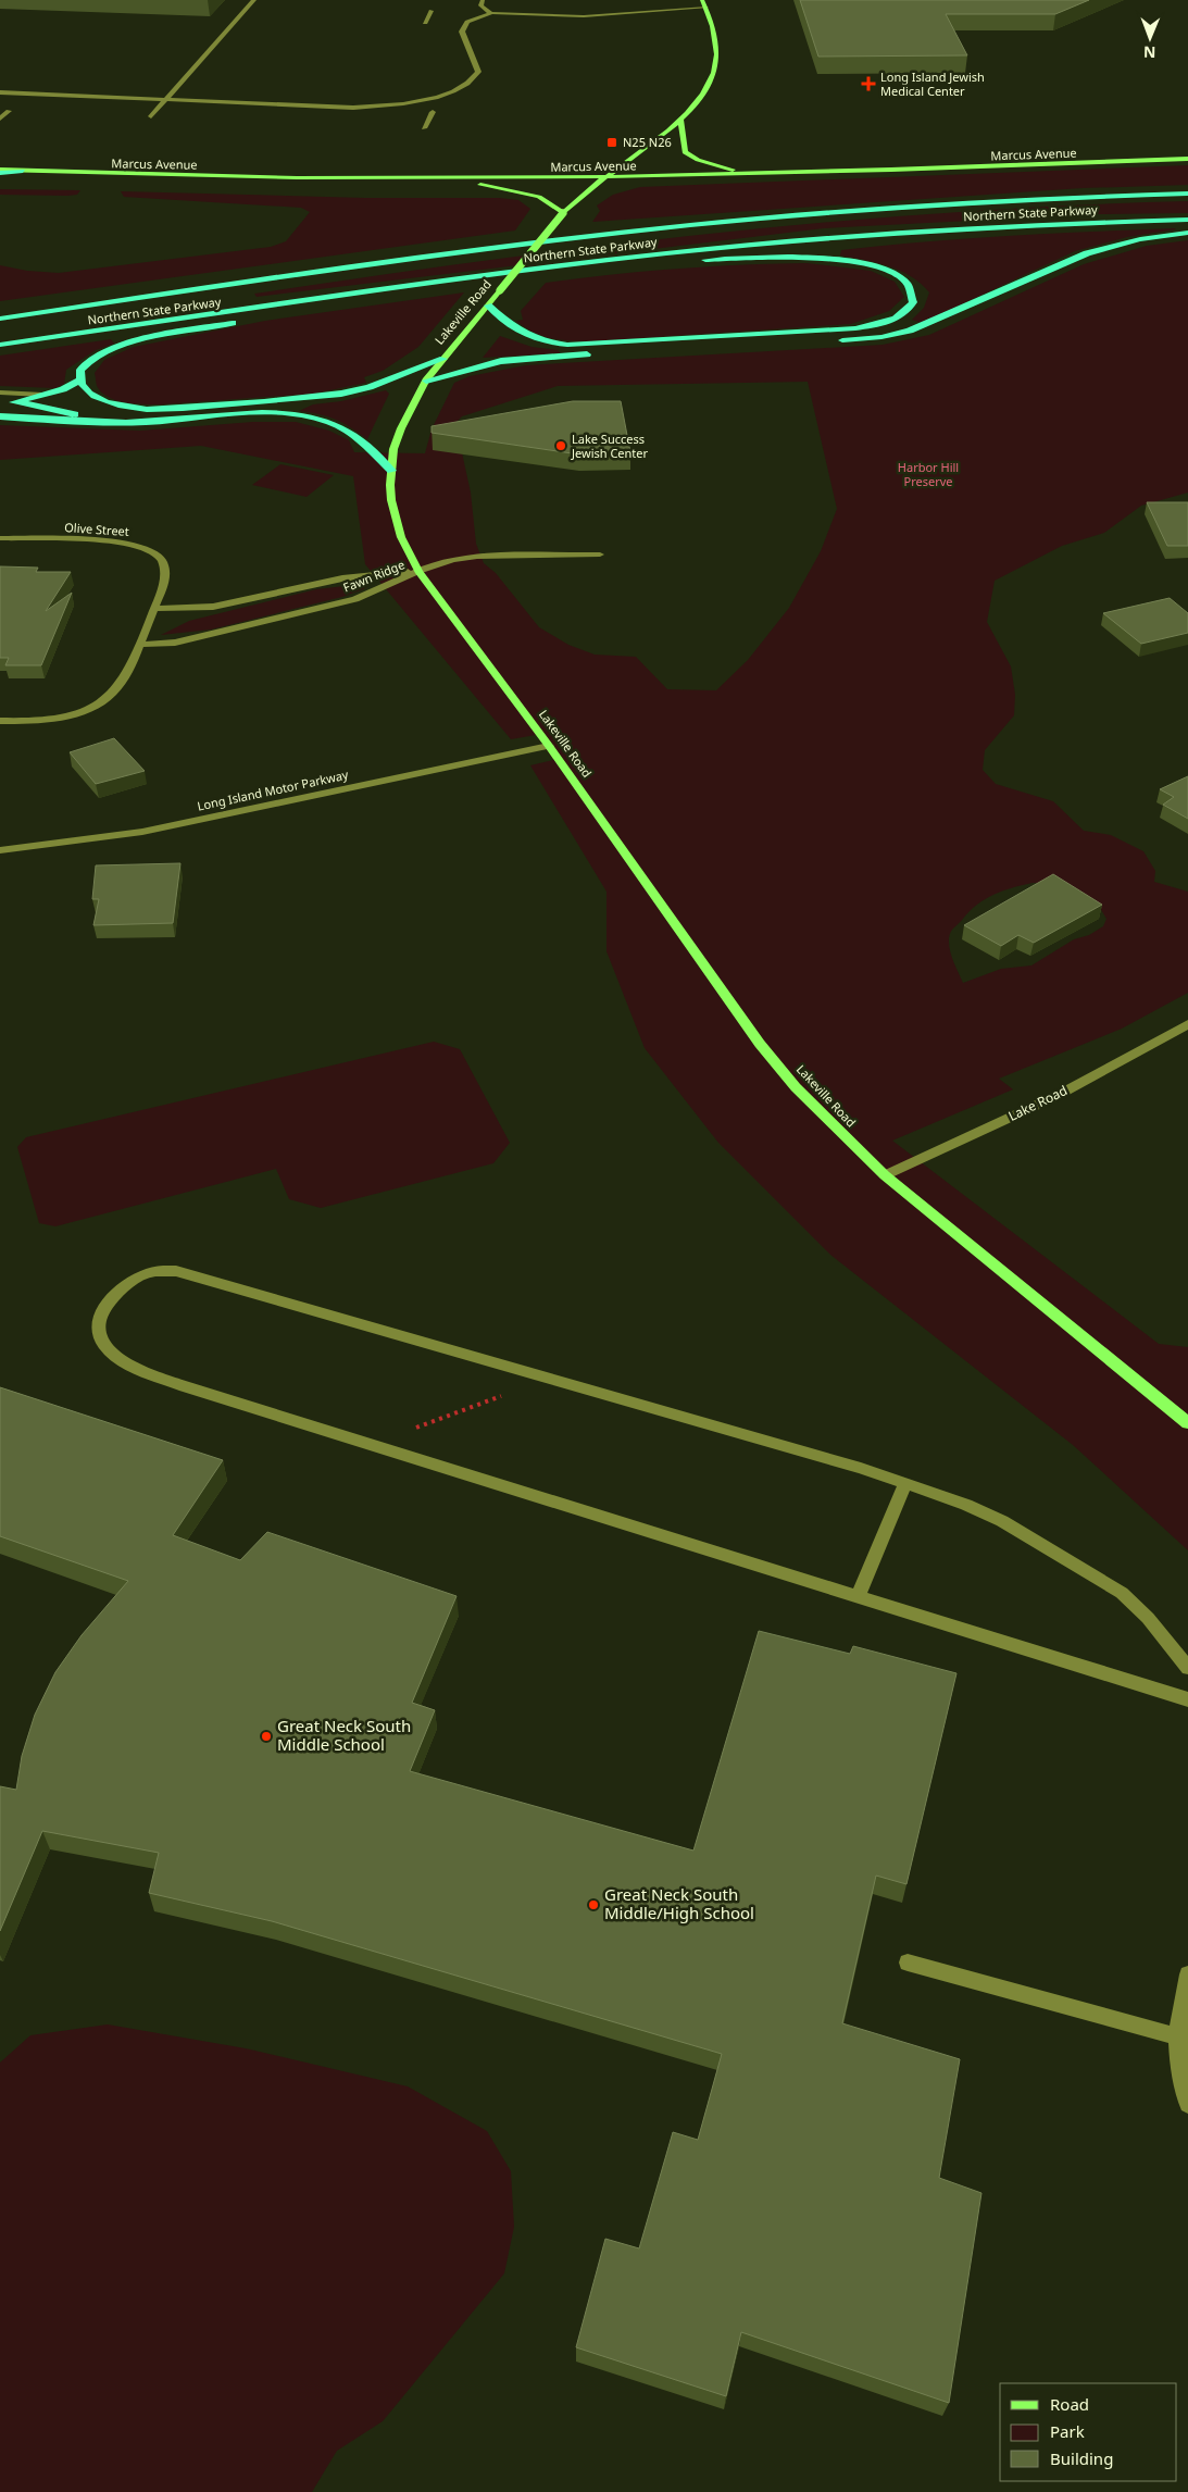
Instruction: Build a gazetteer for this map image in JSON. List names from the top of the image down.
{
  "streets": {
    "highway": ["Northern State Parkway"],
    "main road": ["Marcus Avenue", "Lakeville Road"],
    "street": [
      "Olive Street",
      "Fawn Ridge",
      "Long Island Motor Parkway",
      "Lake Road"
    ]
  },
  "crossings": [
    ["Marcus Avenue", "Lakeville Road"],
    ["Lakeville Road", "Fawn Ridge"],
    ["Lakeville Road", "Long Island Motor Parkway"],
    ["Lakeville Road", "Lake Road"],
    ["Olive Street", "Fawn Ridge"]
  ],
  "parks": ["Harbor Hill Preserve"],
  "places": {
    "health": ["Long Island Jewish Medical Center"],
    "transit": ["N25 N26"],
    "other": ["Lake Success Jewish Center", "Great Neck South Middle School", "Great Neck South Middle/High School"]
  },
  "legend": ["Road", "Park", "Building"],
  "north": "bottom"
}
